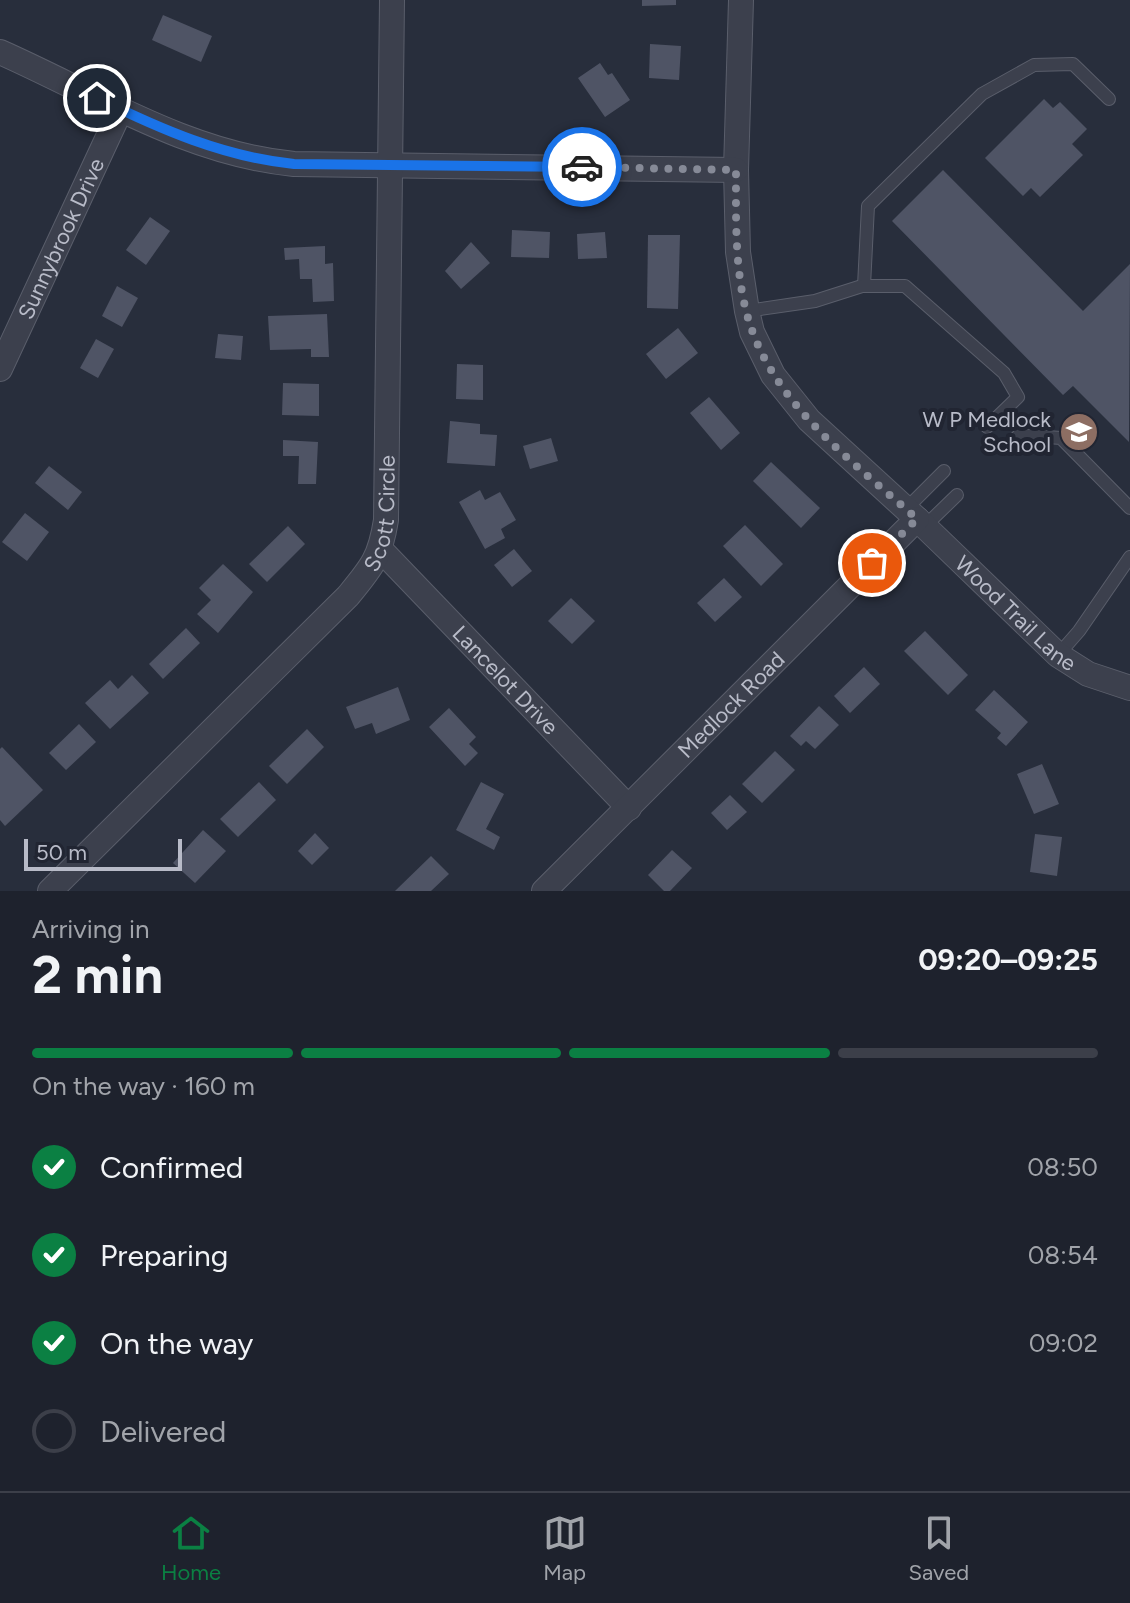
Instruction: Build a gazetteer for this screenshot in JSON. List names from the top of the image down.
{
  "streets": {
    "street": [
      "Sunnybrook Drive",
      "Scott Circle",
      "Wood Trail Lane",
      "Lancelot Drive",
      "Medlock Road"
    ]
  },
  "crossings": [
    ["Scott Circle", "Lancelot Drive"],
    ["Wood Trail Lane", "Medlock Road"],
    ["Lancelot Drive", "Medlock Road"]
  ],
  "places": {
    "school or university": ["W P Medlock School"]
  },
  "scale_bar": "50 m",
  "page": {
    "scale": "50 m",
    "heading": ["2 min", "Arriving in", "09:20–09:25"],
    "bar": "On the way · 160 m",
    "list": [
      ["Confirmed", "08:50"],
      ["Preparing", "08:54"],
      ["On the way", "09:02"],
      "Delivered"
    ],
    "tabs": ["Home", "Map", "Saved"]
  }
}
